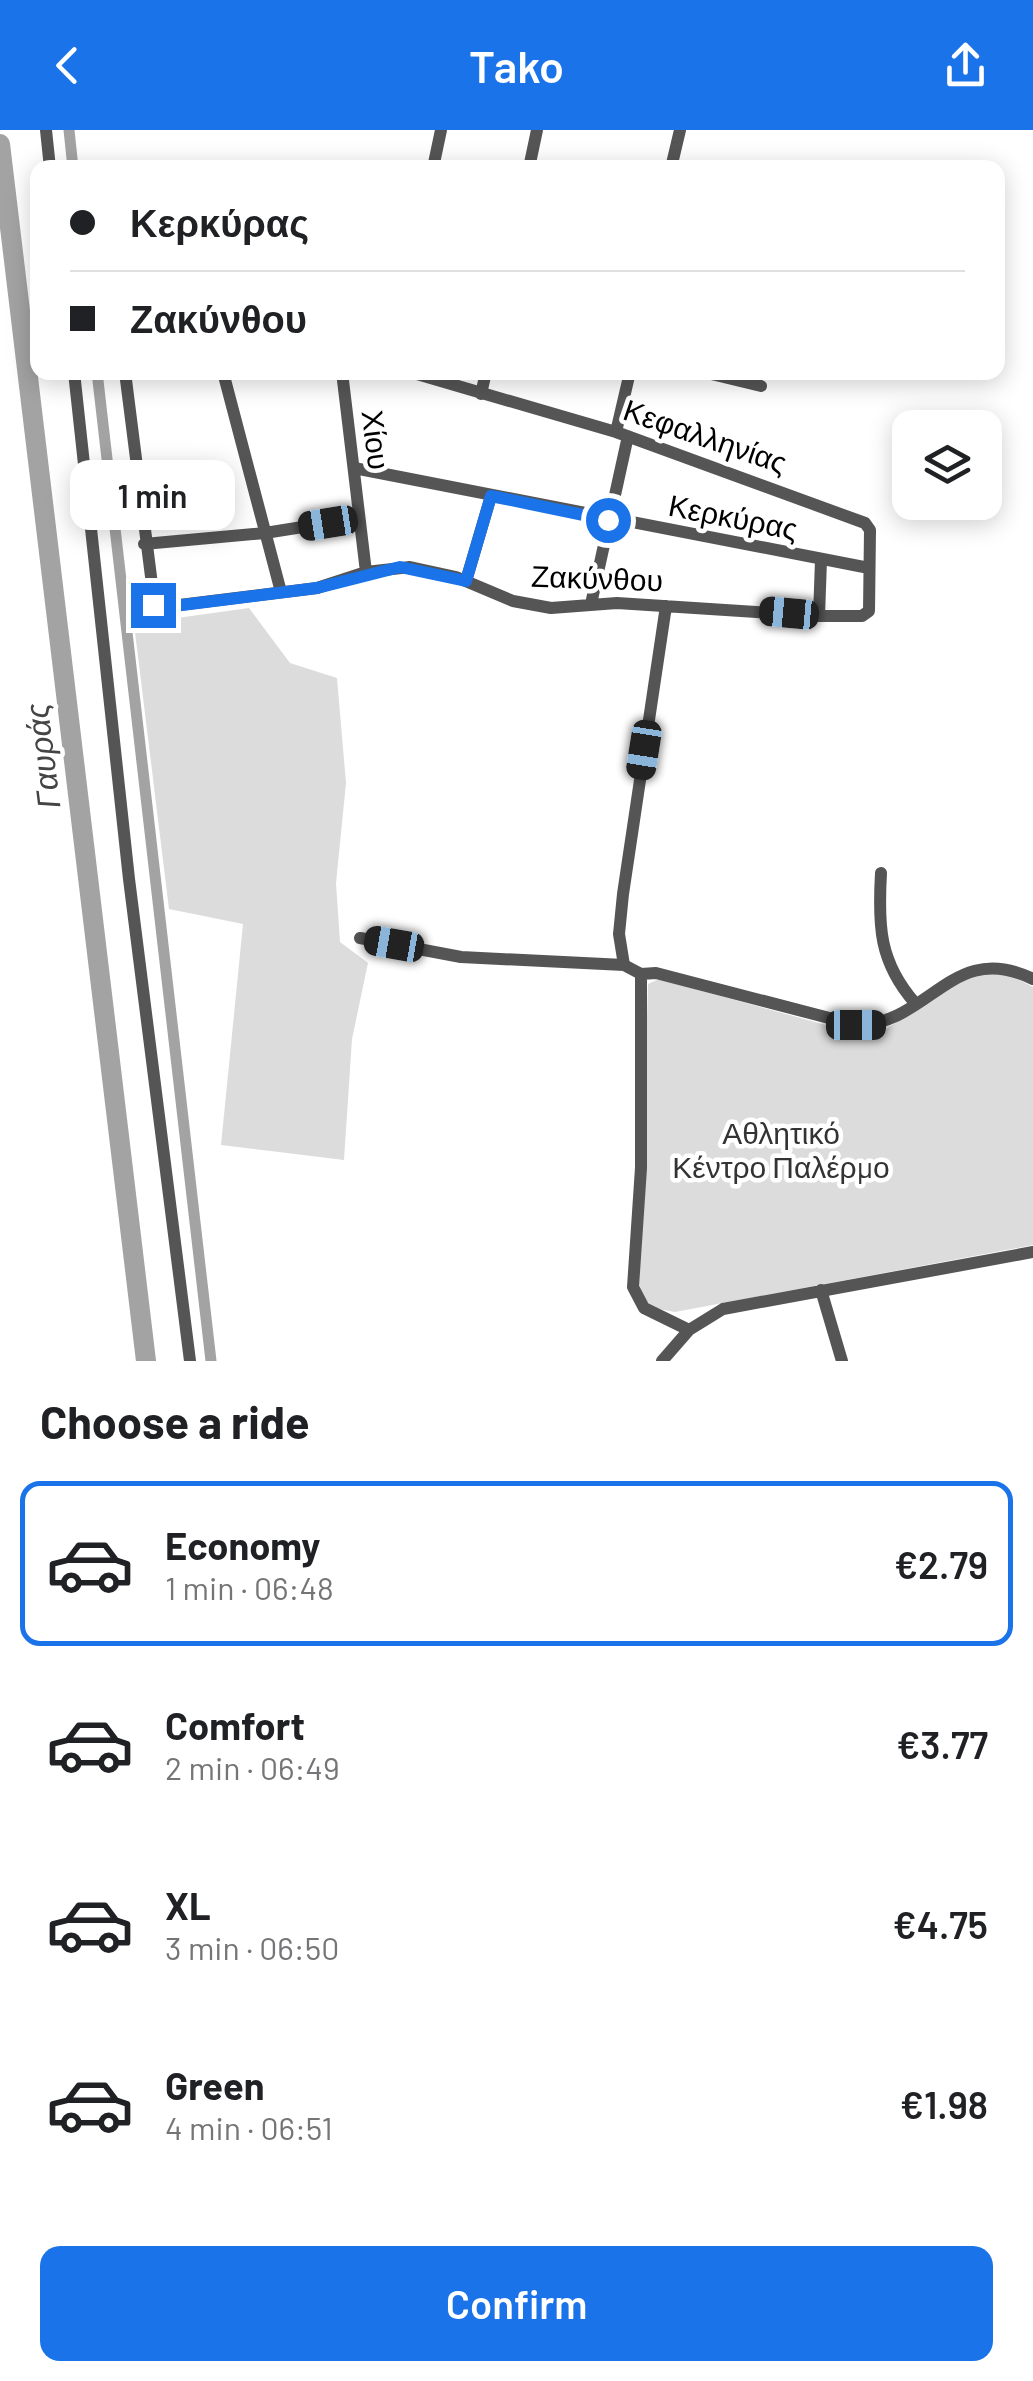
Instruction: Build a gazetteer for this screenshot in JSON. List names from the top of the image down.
{
  "streets": {
    "street": [
      "Κεφαλληνίας",
      "Χίου",
      "Κερκύρας",
      "Ζακύνθου"
    ]
  },
  "crossings": [
    ["Κεφαλληνίας", "Κερκύρας"],
    ["Κεφαλληνίας", "Ζακύνθου"],
    ["Χίου", "Κερκύρας"],
    ["Χίου", "Ζακύνθου"],
    ["Κερκύρας", "Ζακύνθου"]
  ],
  "water": ["Γαυράς"],
  "parks": ["Αθλητικό Κέντρο Παλέρμο"],
  "page": {
    "header": "Tako",
    "banner": ["Κερκύρας", "Ζακύνθου"],
    "bubble": "1 min",
    "heading": "Choose a ride",
    "list": [
      {
        "name": "Economy",
        "note": "1 min · 06:48",
        "value": "€2.79"
      },
      {
        "name": "Comfort",
        "note": "2 min · 06:49",
        "value": "€3.77"
      },
      {
        "name": "XL",
        "note": "3 min · 06:50",
        "value": "€4.75"
      },
      {
        "name": "Green",
        "note": "4 min · 06:51",
        "value": "€1.98"
      }
    ],
    "buttons": "Confirm"
  }
}
